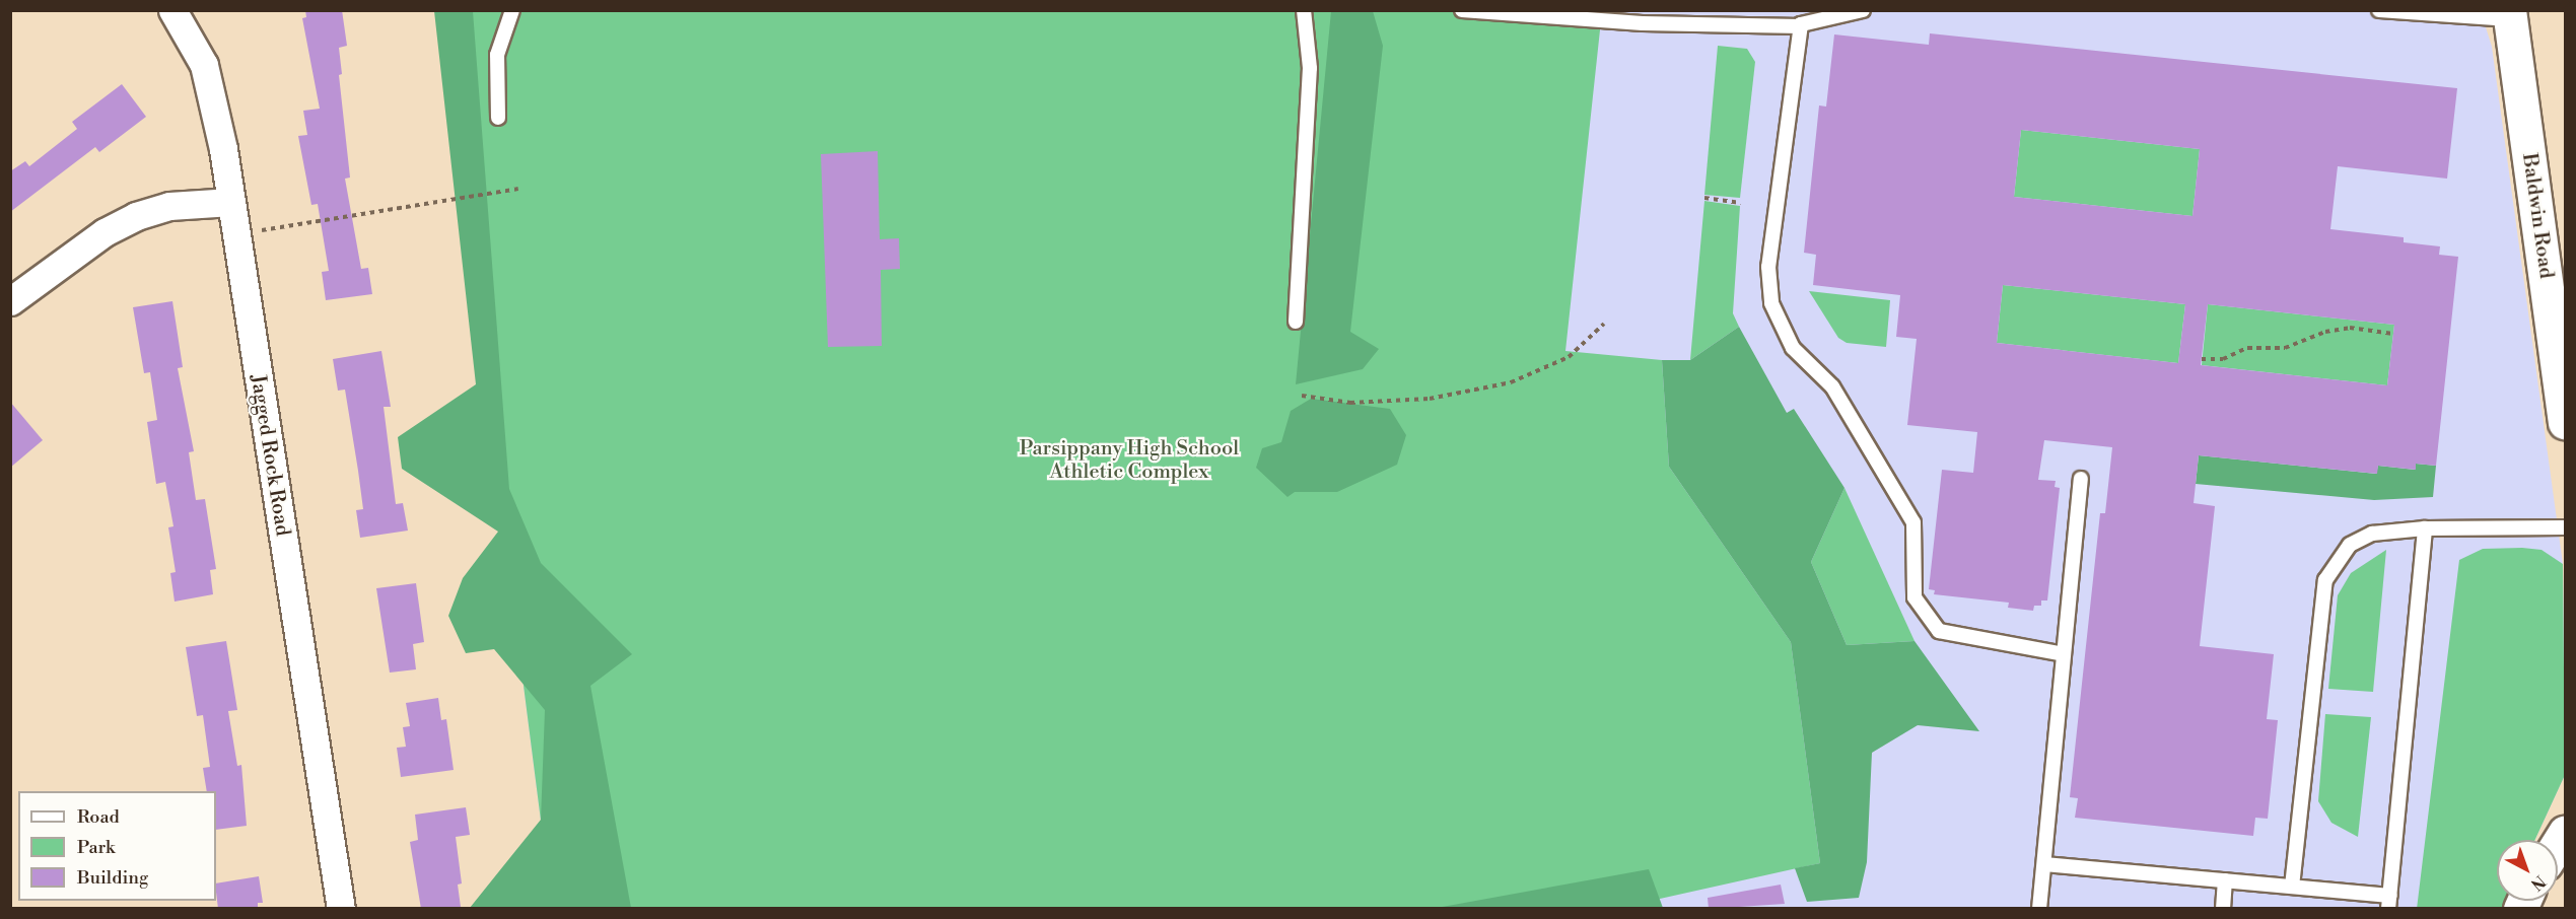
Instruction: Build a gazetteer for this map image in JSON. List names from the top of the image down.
{
  "streets": {
    "street": ["Baldwin Road", "Jagged Rock Road"]
  },
  "parks": ["Parsippany High School Athletic Complex"],
  "legend": ["Road", "Park", "Building"],
  "north": "bottom right"
}
